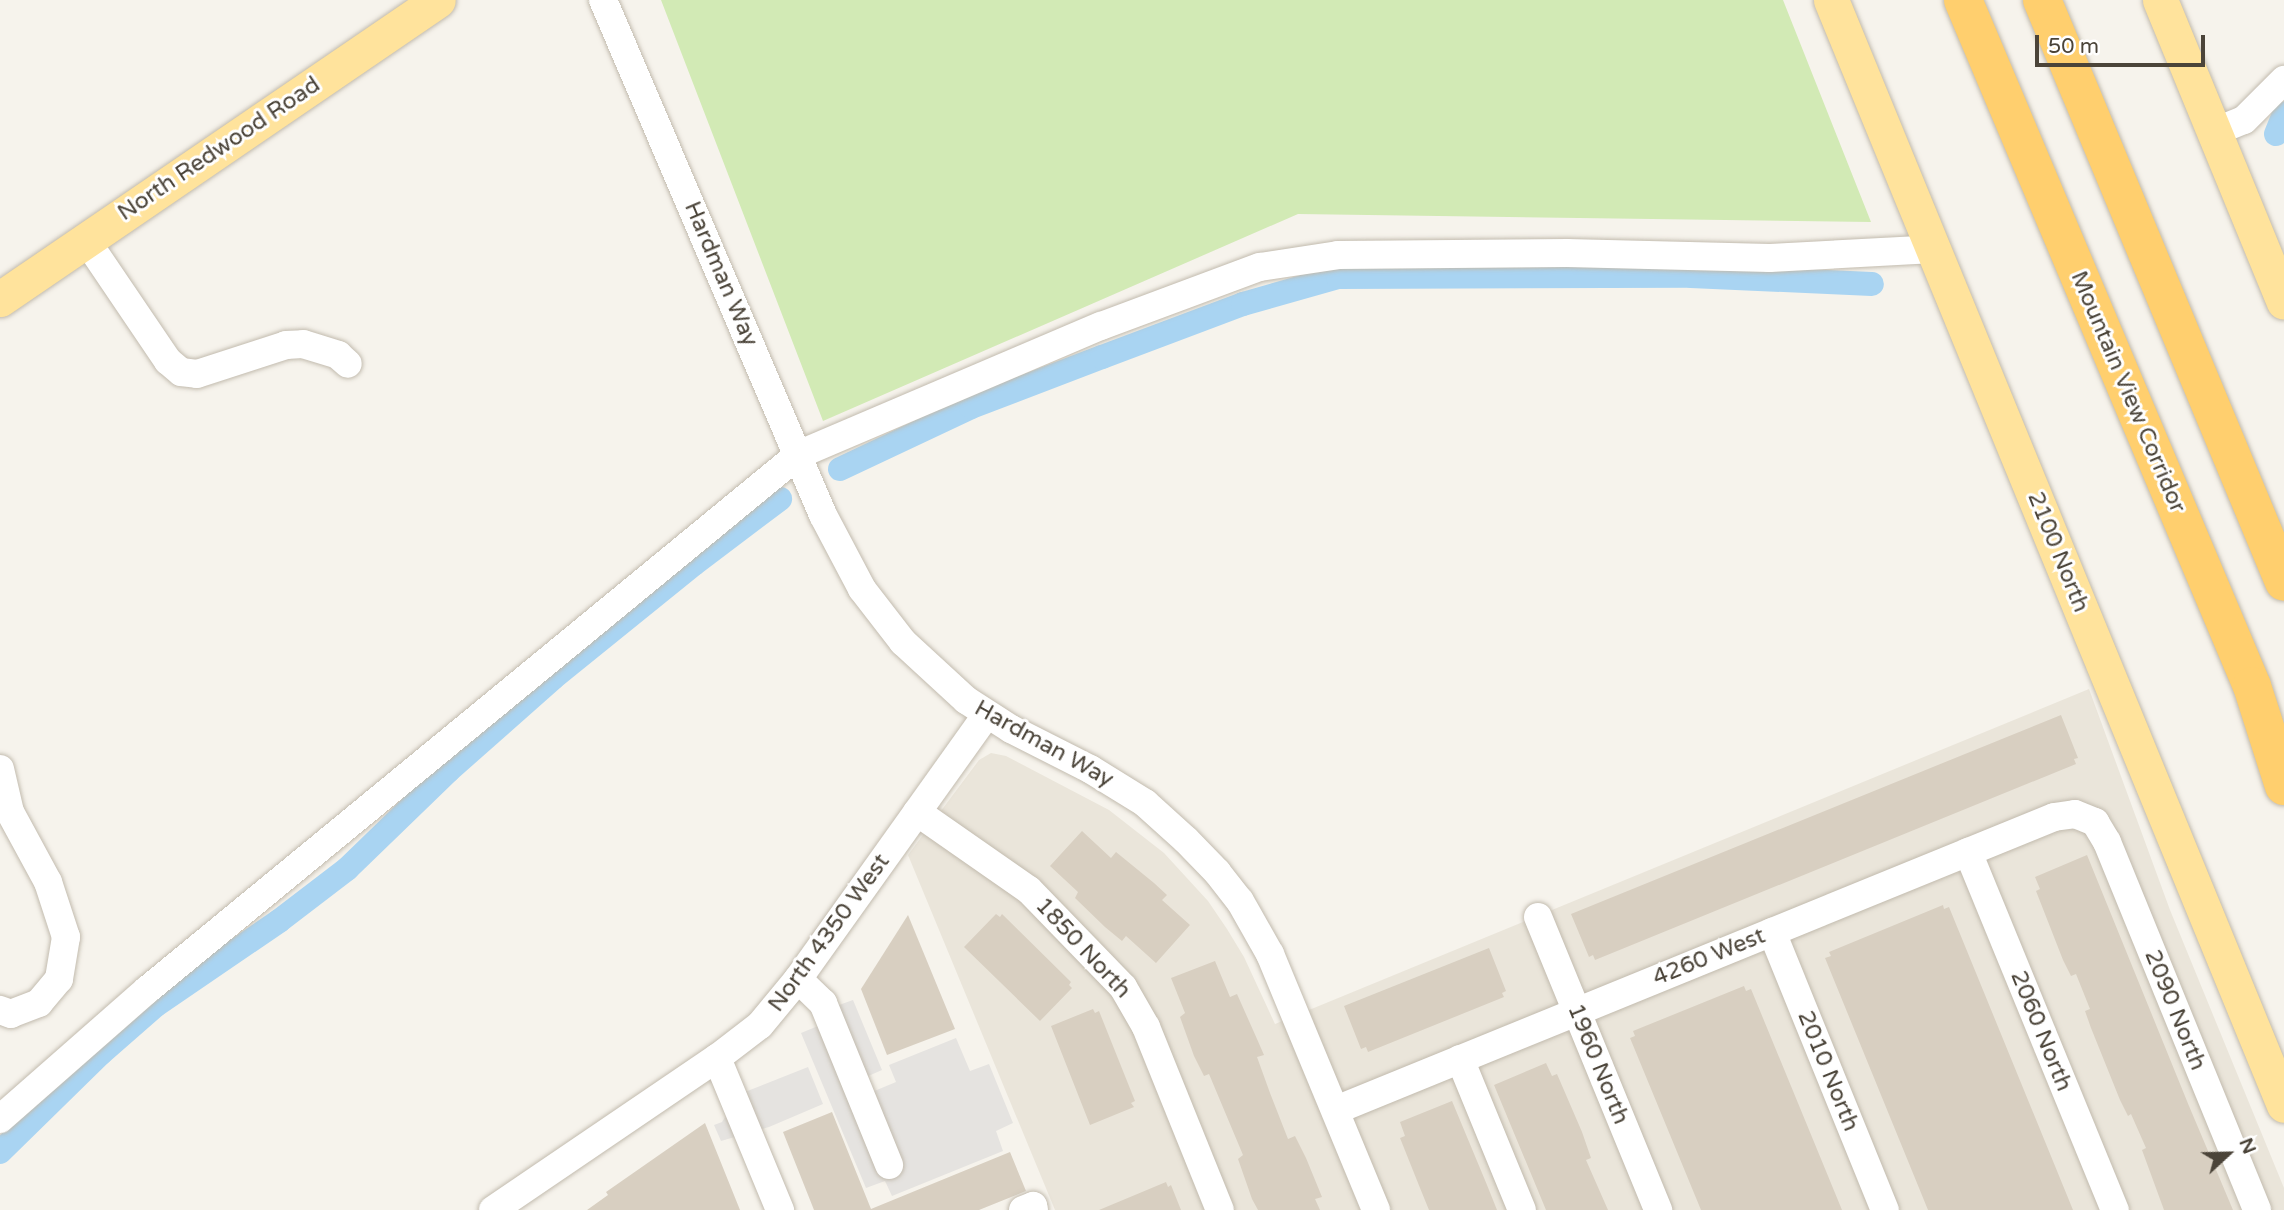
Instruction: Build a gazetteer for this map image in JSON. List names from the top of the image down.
{
  "streets": {
    "highway": ["Mountain View Corridor"],
    "main road": ["North Redwood Road", "2100 North"],
    "street": [
      "Hardman Way",
      "North 4350 West",
      "1850 North",
      "4260 West",
      "2090 North",
      "2060 North",
      "1960 North",
      "2010 North"
    ]
  },
  "crossings": [
    ["Hardman Way", "North 4350 West"],
    ["Hardman Way", "4260 West"],
    ["North 4350 West", "1850 North"],
    ["4260 West", "2090 North"],
    ["4260 West", "2060 North"],
    ["4260 West", "1960 North"],
    ["4260 West", "2010 North"]
  ],
  "scale_bar": "50 m",
  "north": "right"
}
